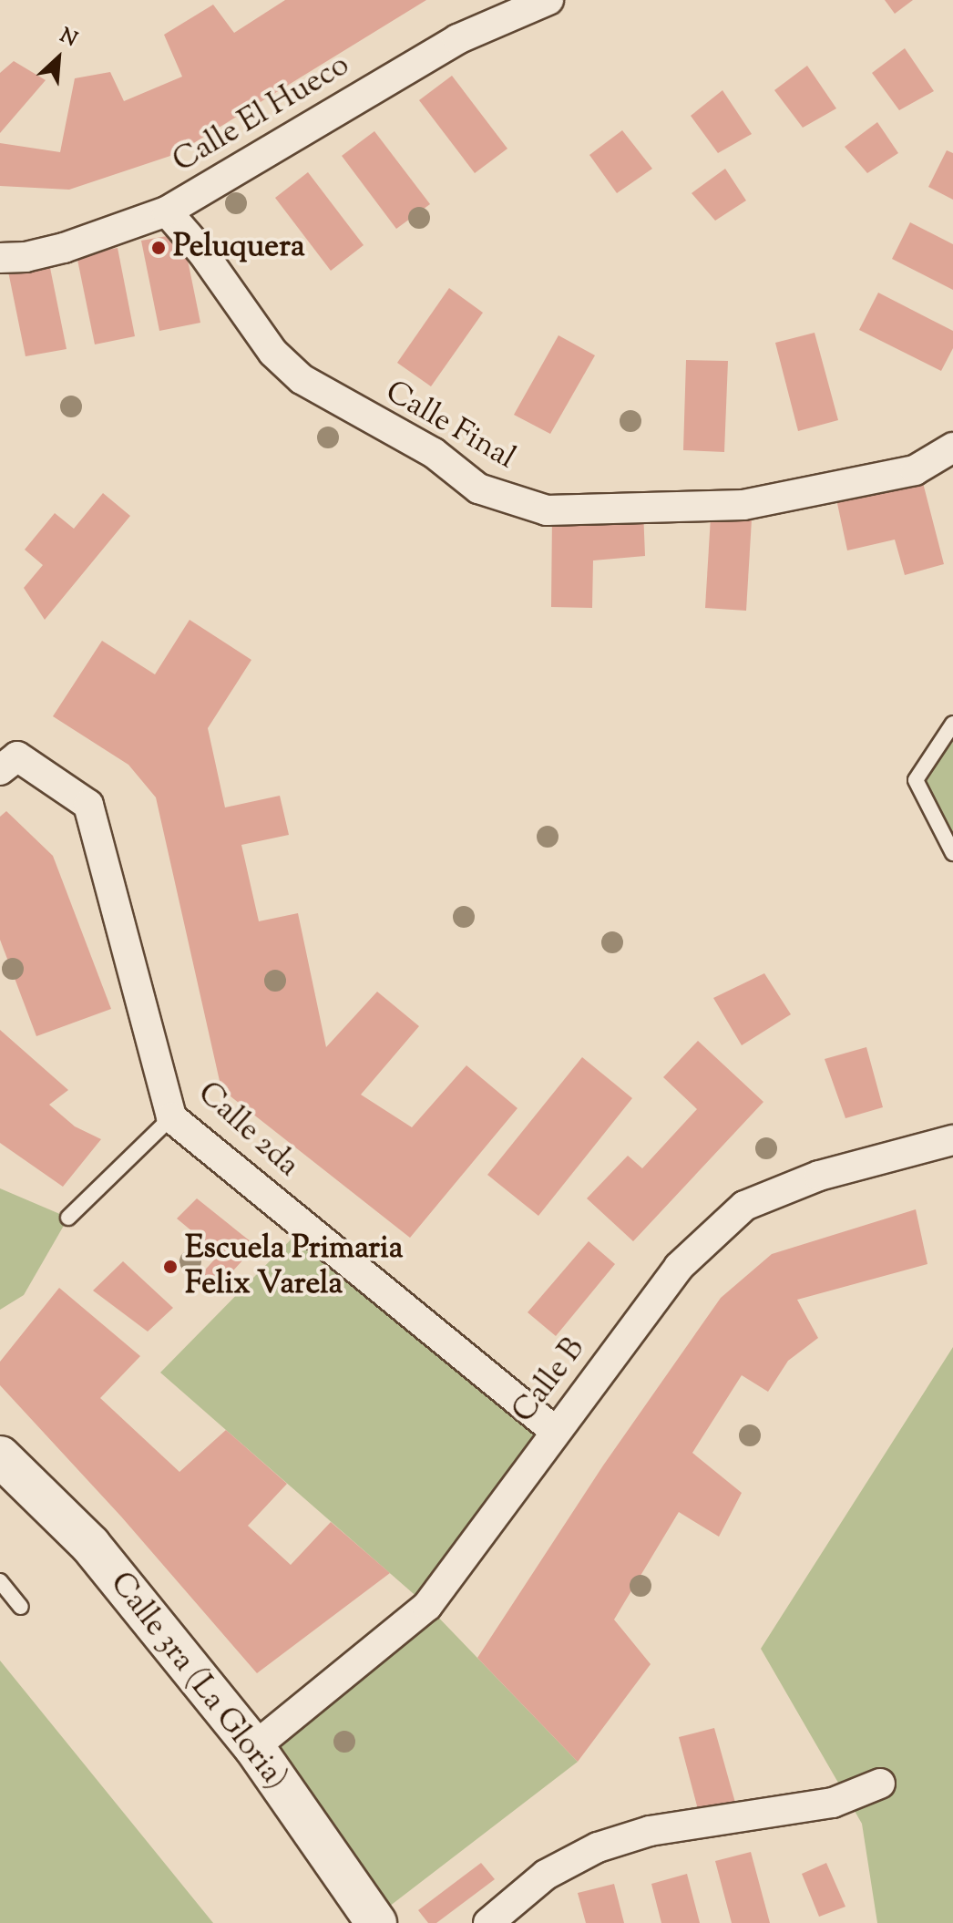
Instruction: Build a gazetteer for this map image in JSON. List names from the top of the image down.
{
  "streets": {
    "street": [
      "Calle El Hueco",
      "Calle Final",
      "Calle 2da",
      "Calle B",
      "Calle 3ra (La Gloria)"
    ]
  },
  "crossings": [
    ["Calle El Hueco", "Calle Final"],
    ["Calle 2da", "Calle B"],
    ["Calle B", "Calle 3ra (La Gloria)"]
  ],
  "places": ["Peluquera", "Escuela Primaria Felix Varela"],
  "north": "top right"
}
